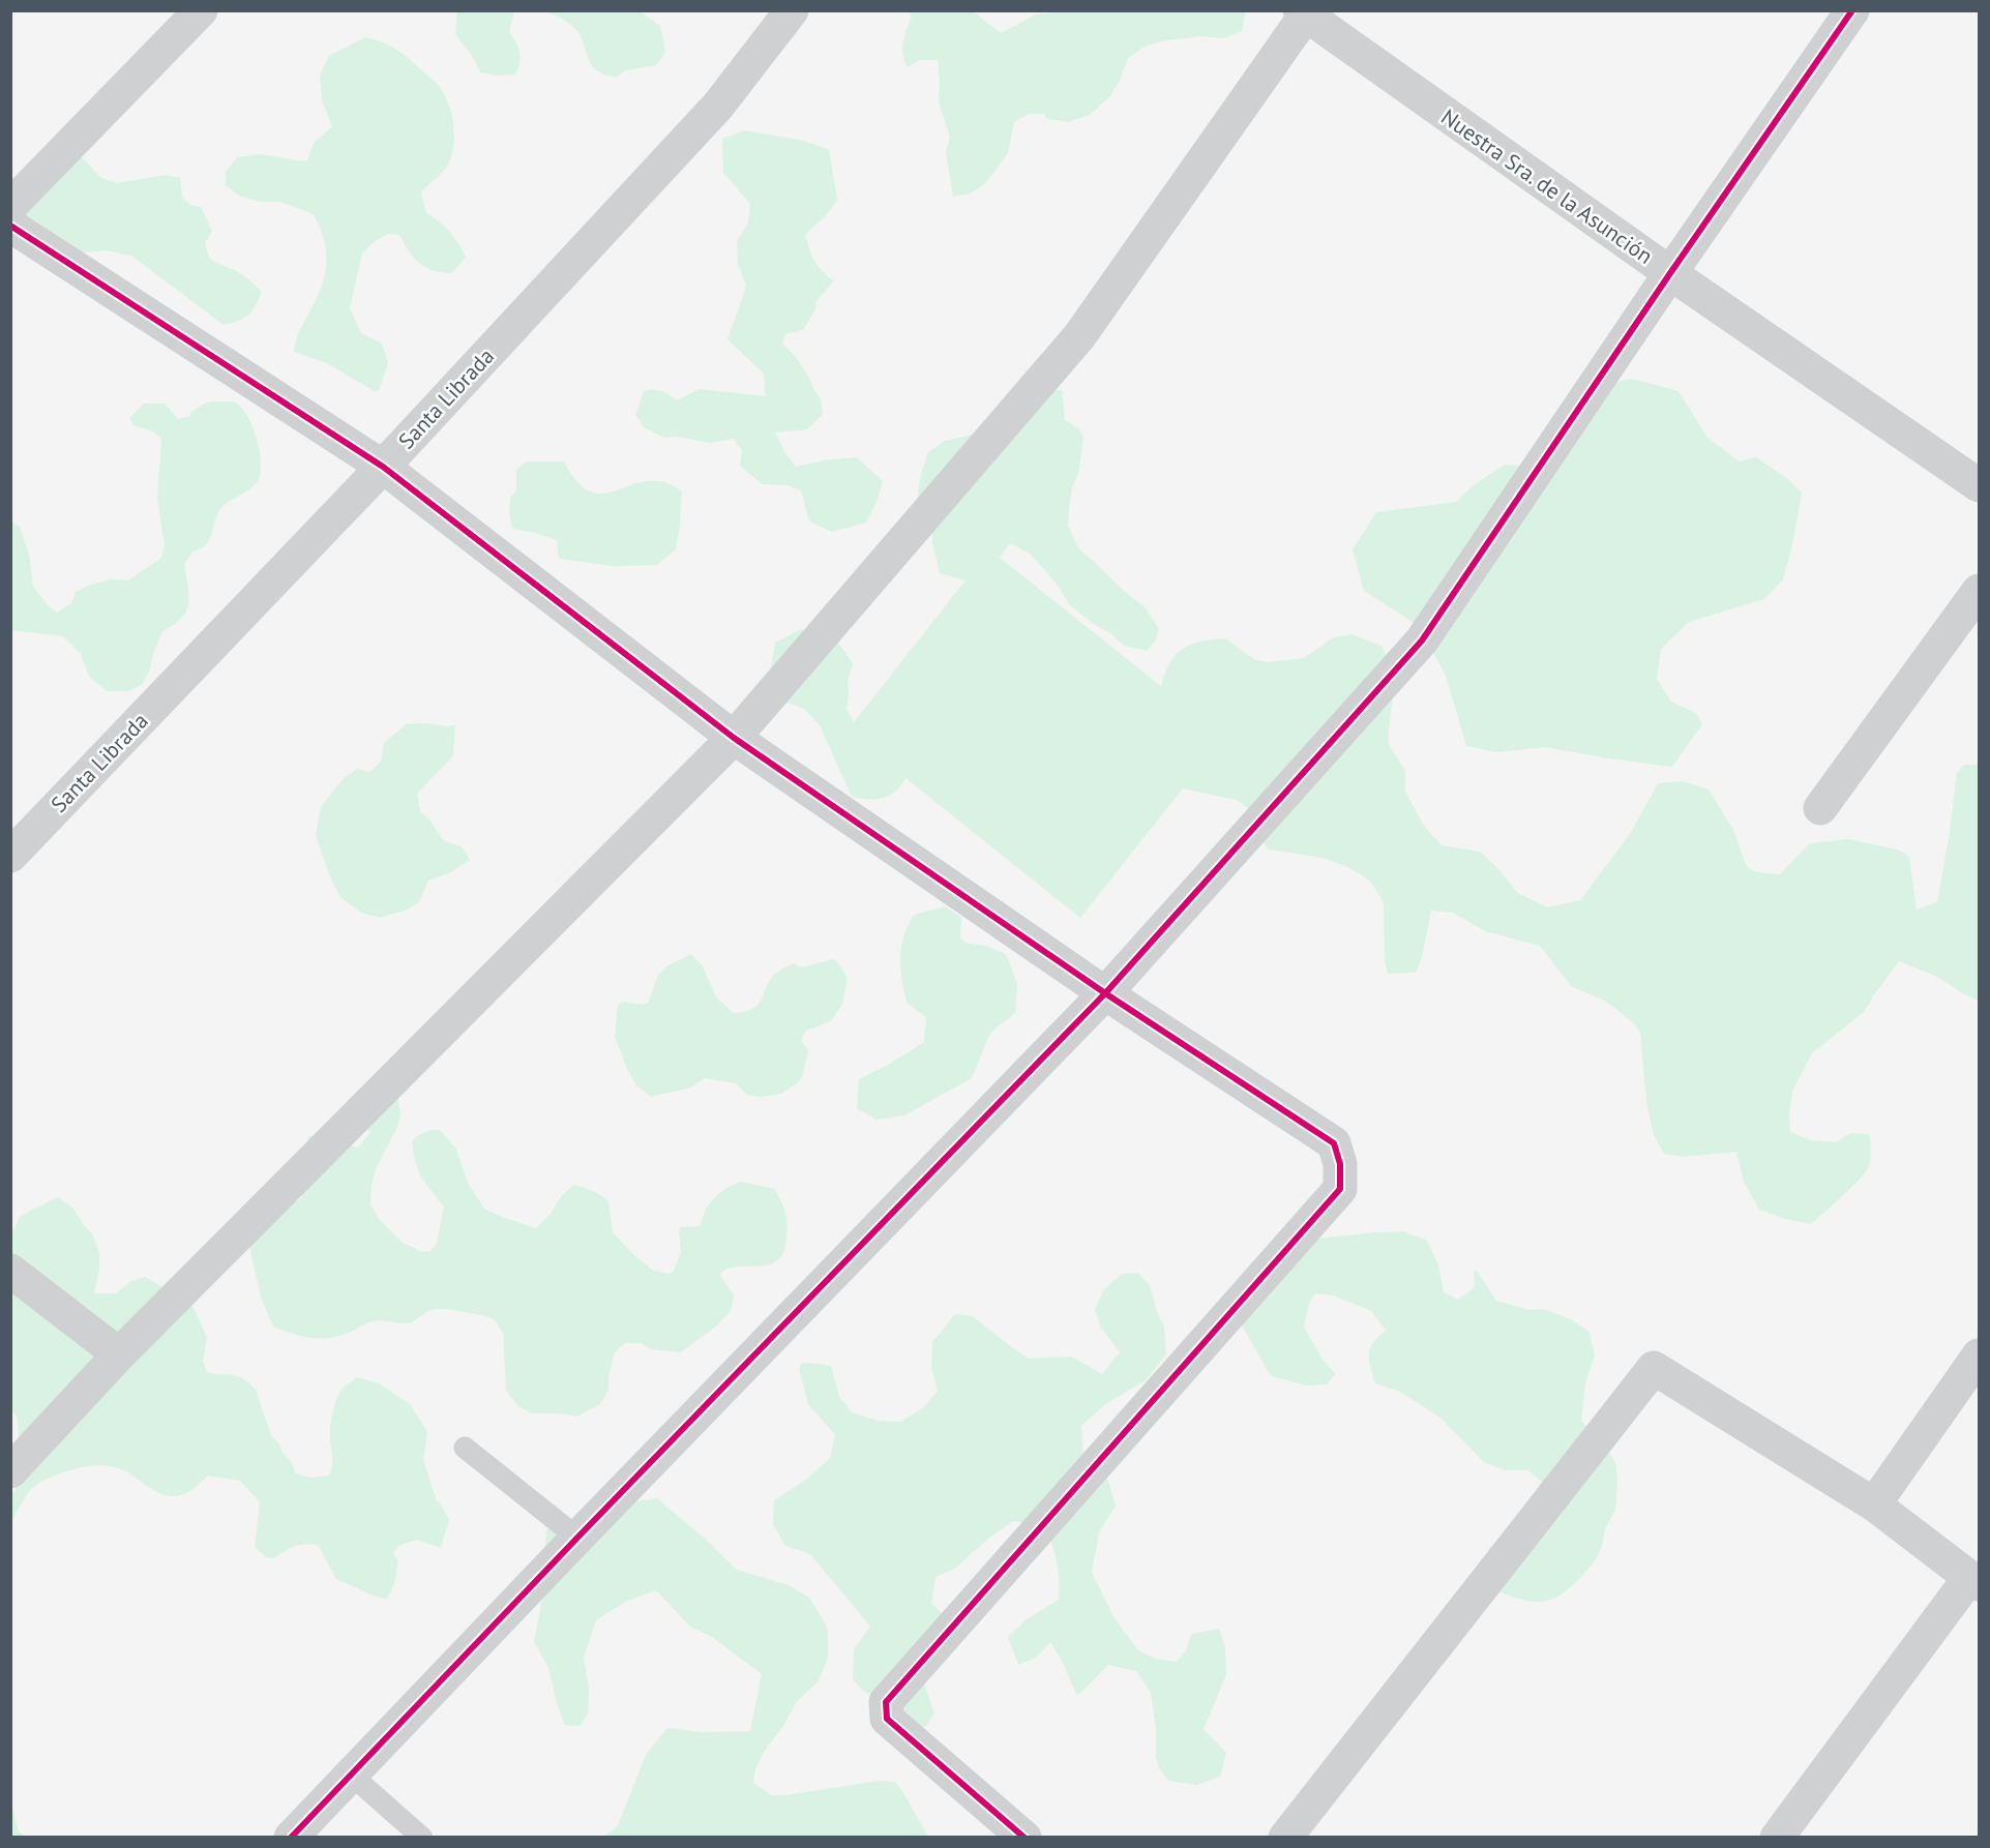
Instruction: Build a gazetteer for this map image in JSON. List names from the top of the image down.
{
  "streets": {
    "street": ["Nuestra Sra. de la Asunción", "Santa Librada"]
  }
}
